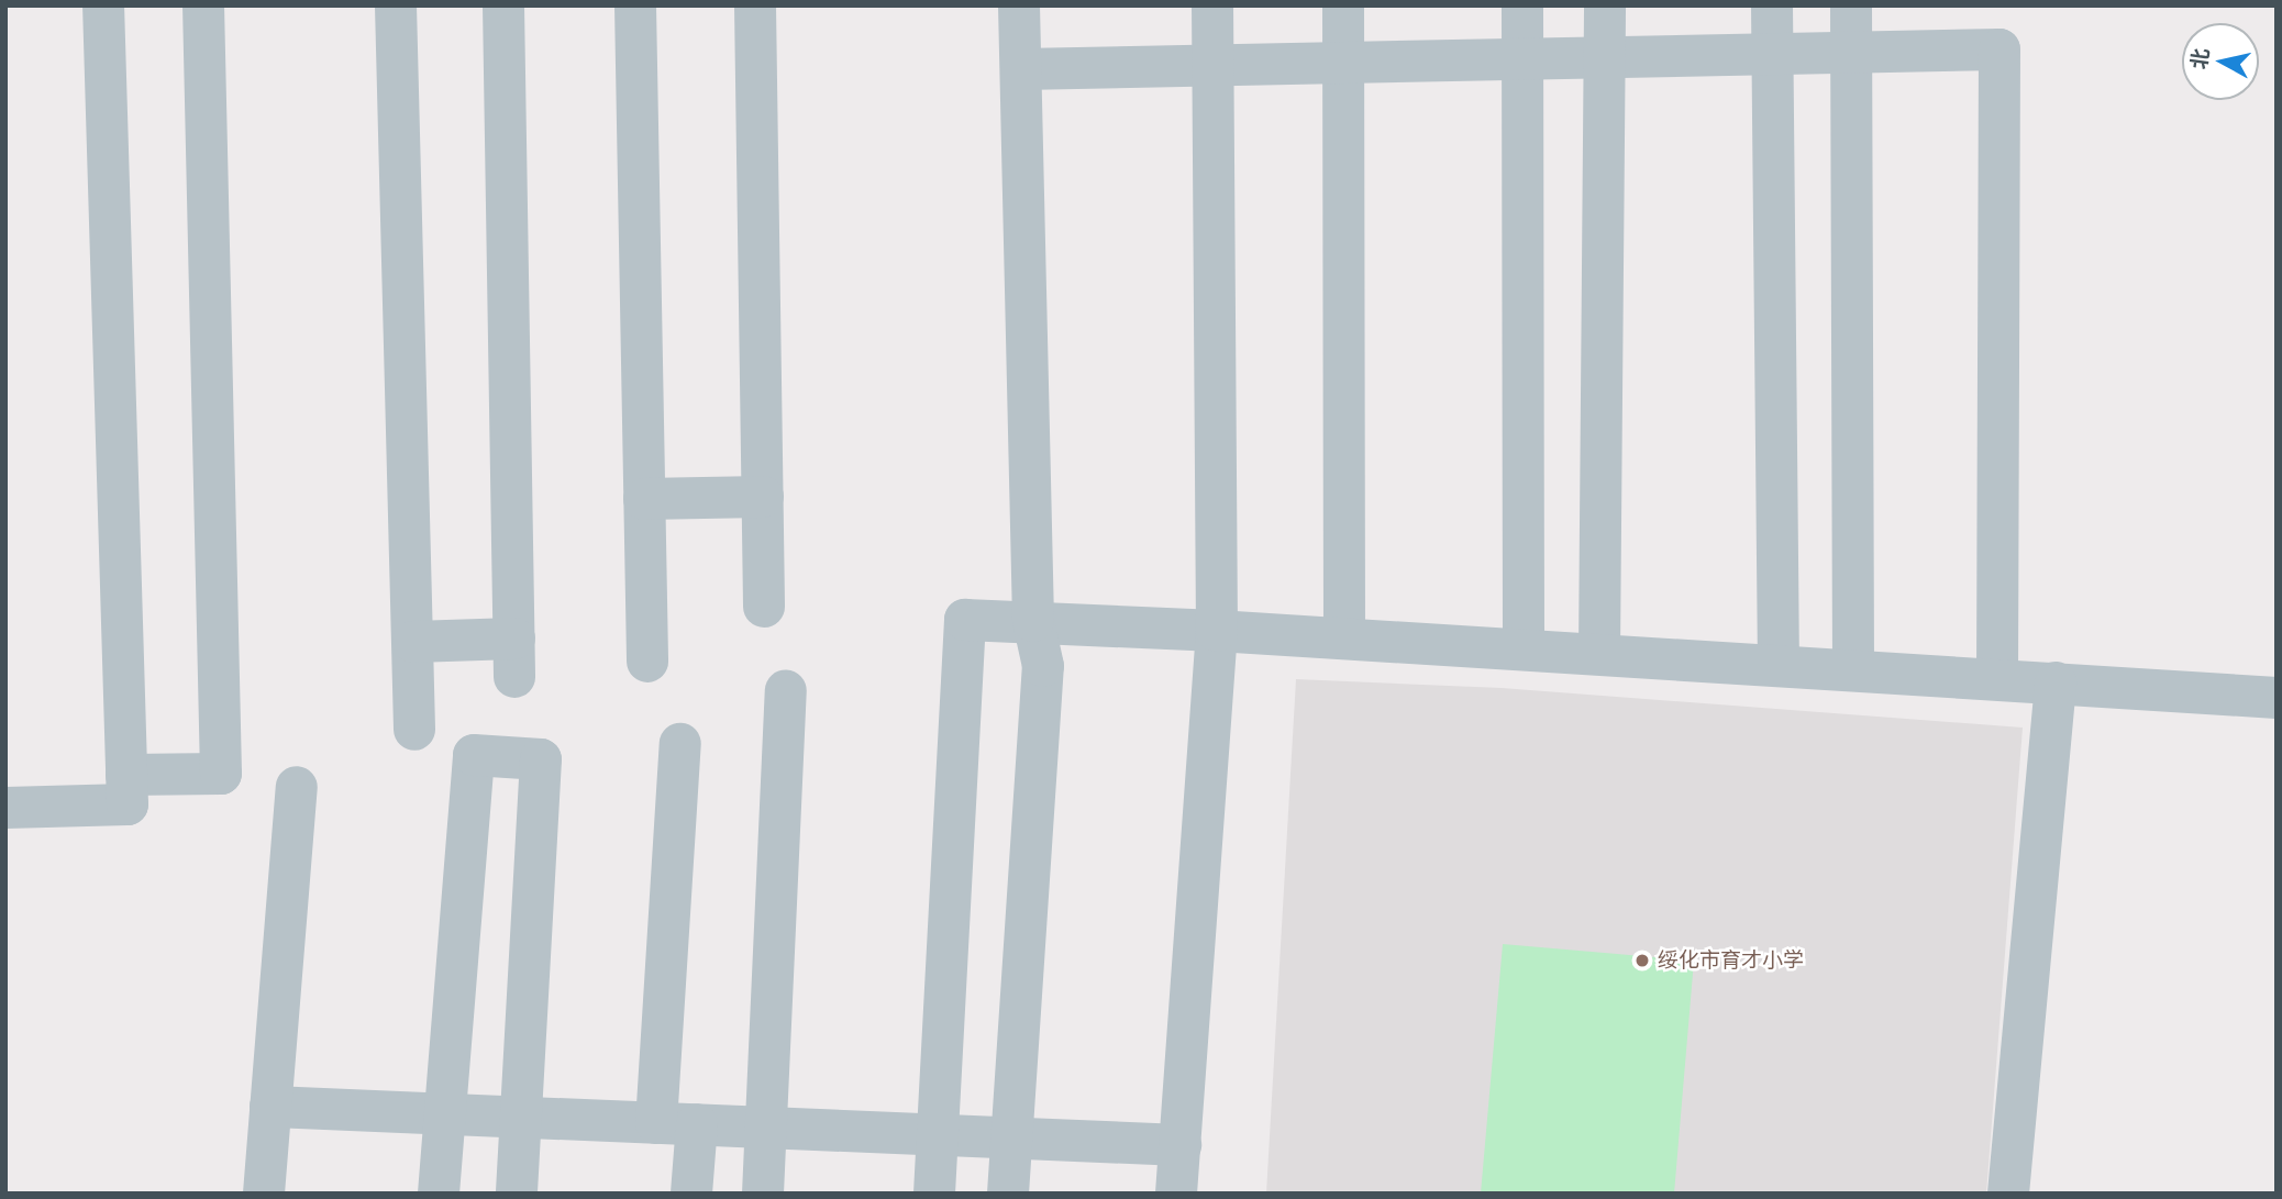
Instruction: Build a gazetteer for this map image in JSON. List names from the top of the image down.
{
  "places": ["绥化市育才小学"],
  "north": "left"
}
